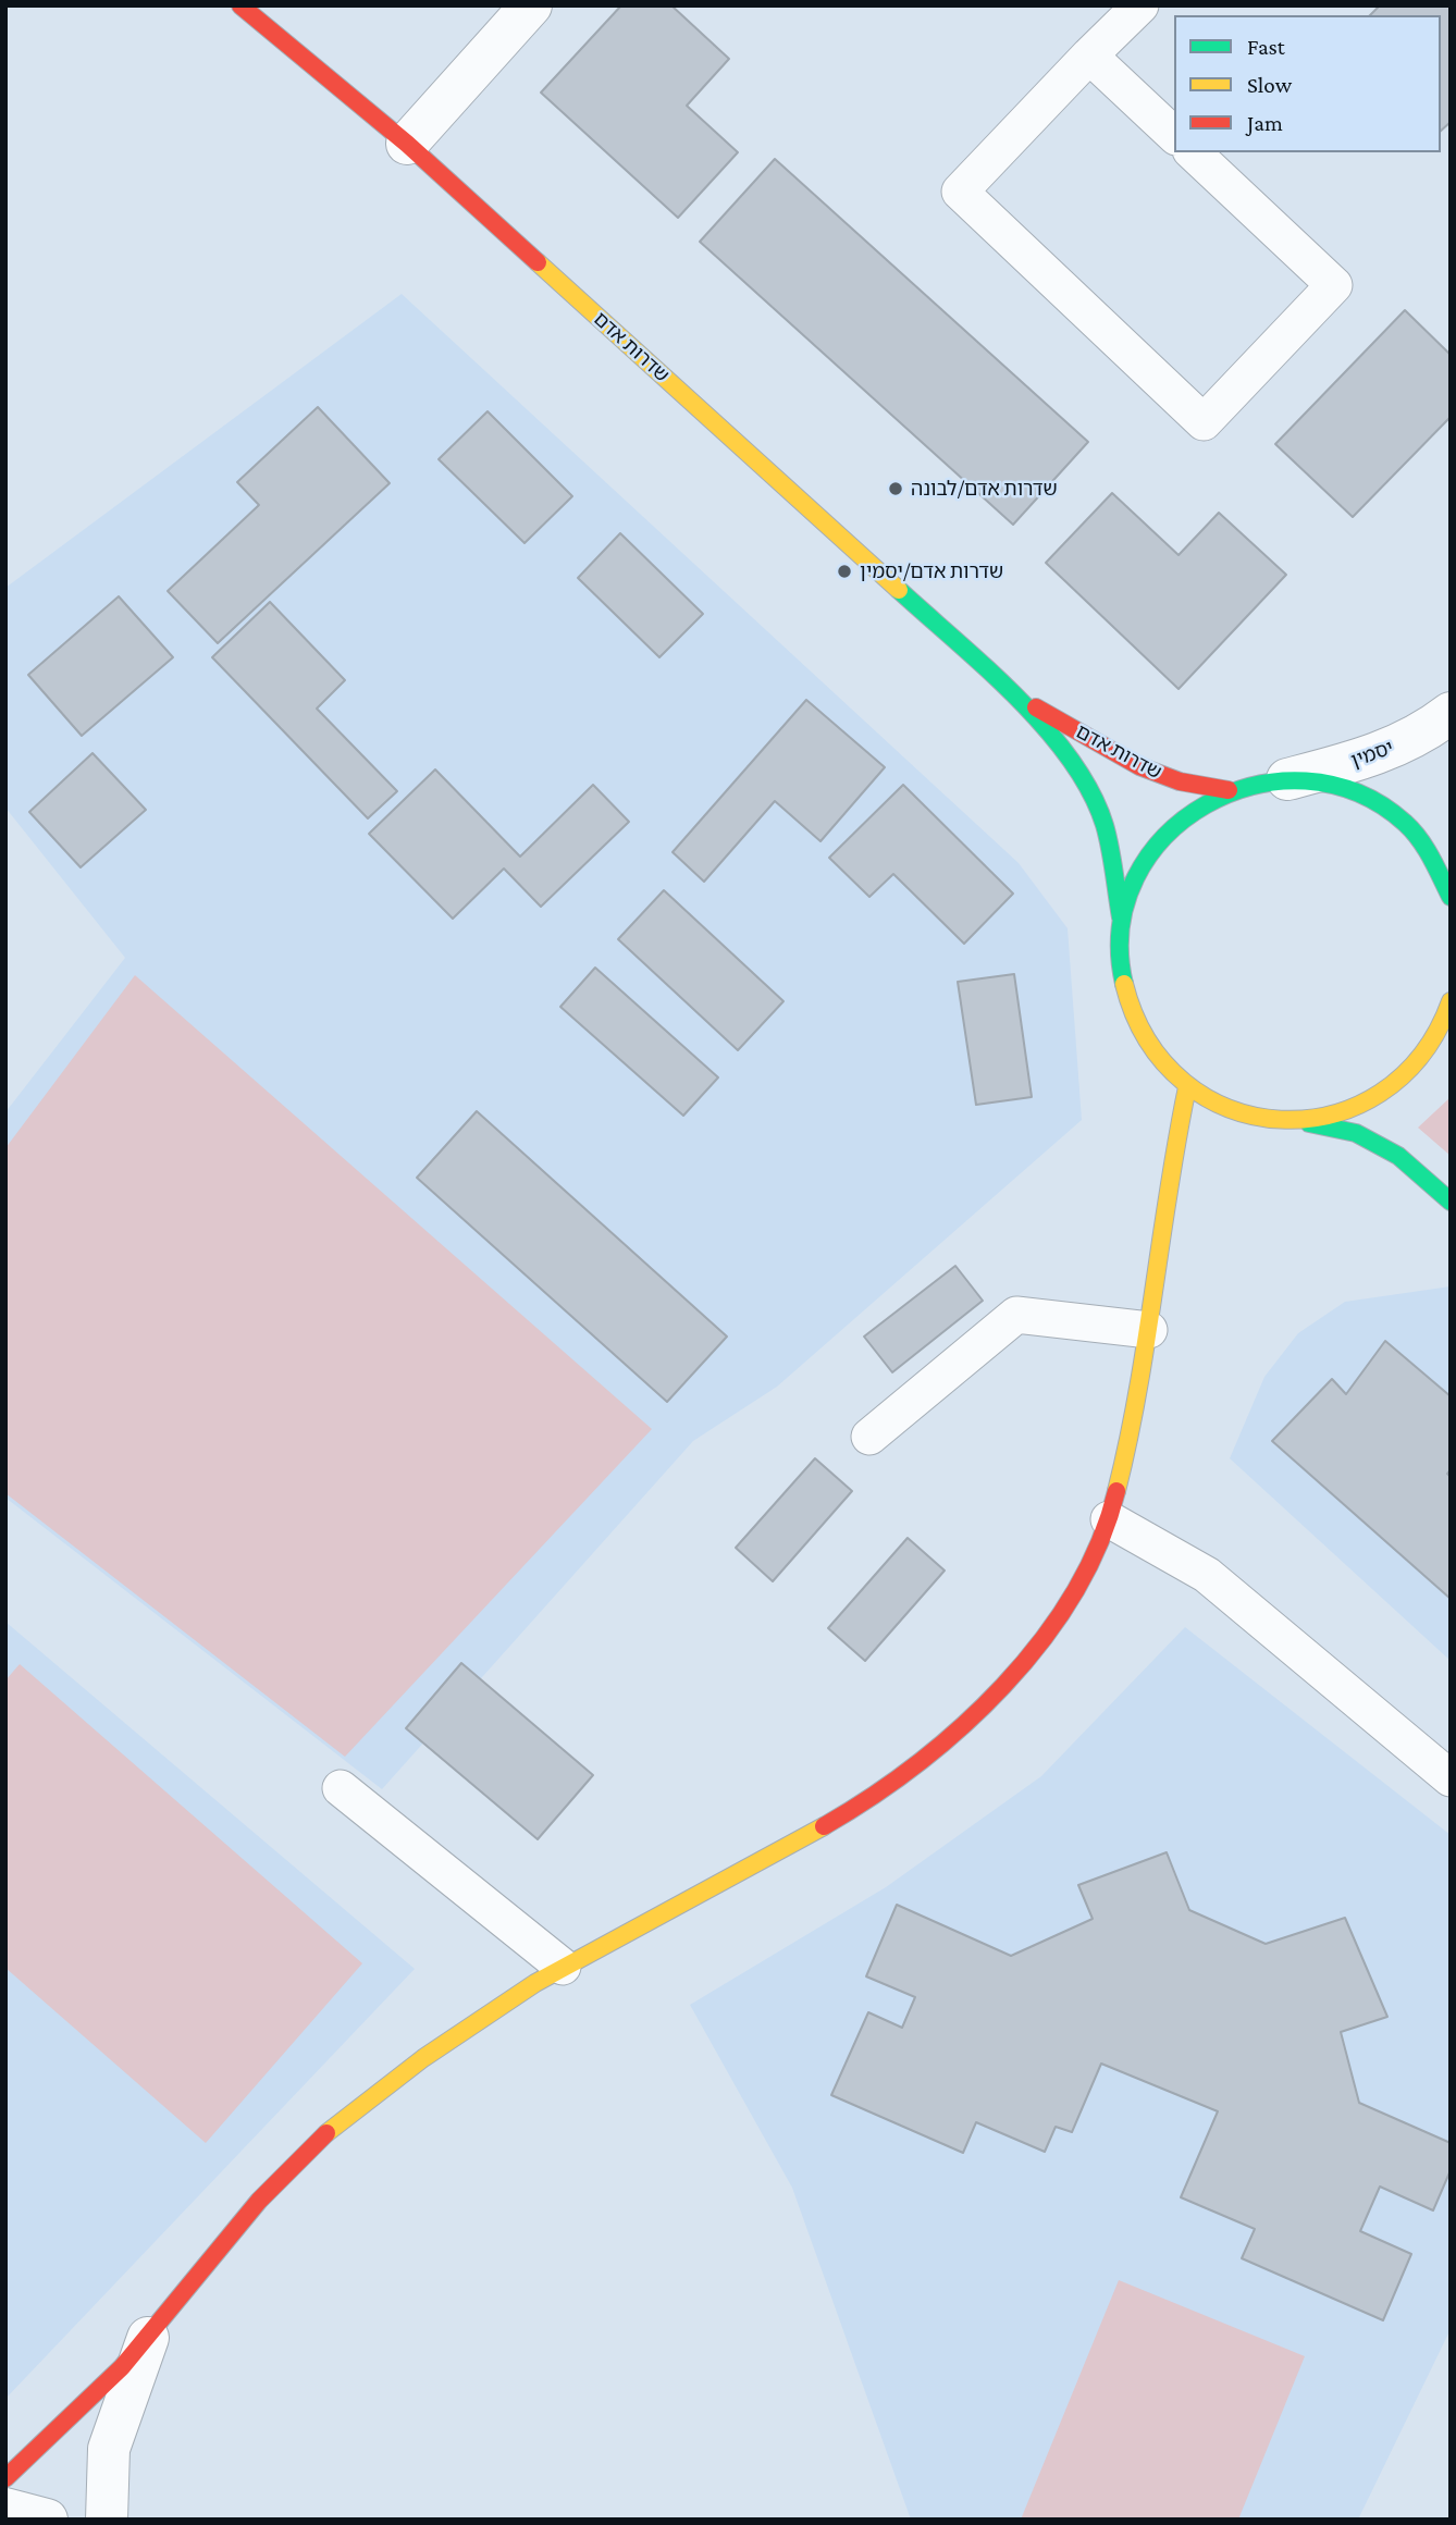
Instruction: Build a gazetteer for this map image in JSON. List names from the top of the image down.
{
  "streets": {
    "street": ["שדרות אדם", "יסמין"]
  },
  "crossings": [
    ["שדרות אדם", "יסמין"]
  ],
  "places": ["שדרות אדם/לבונה", "שדרות אדם/יסמין"],
  "legend": ["Fast", "Slow", "Jam"]
}
